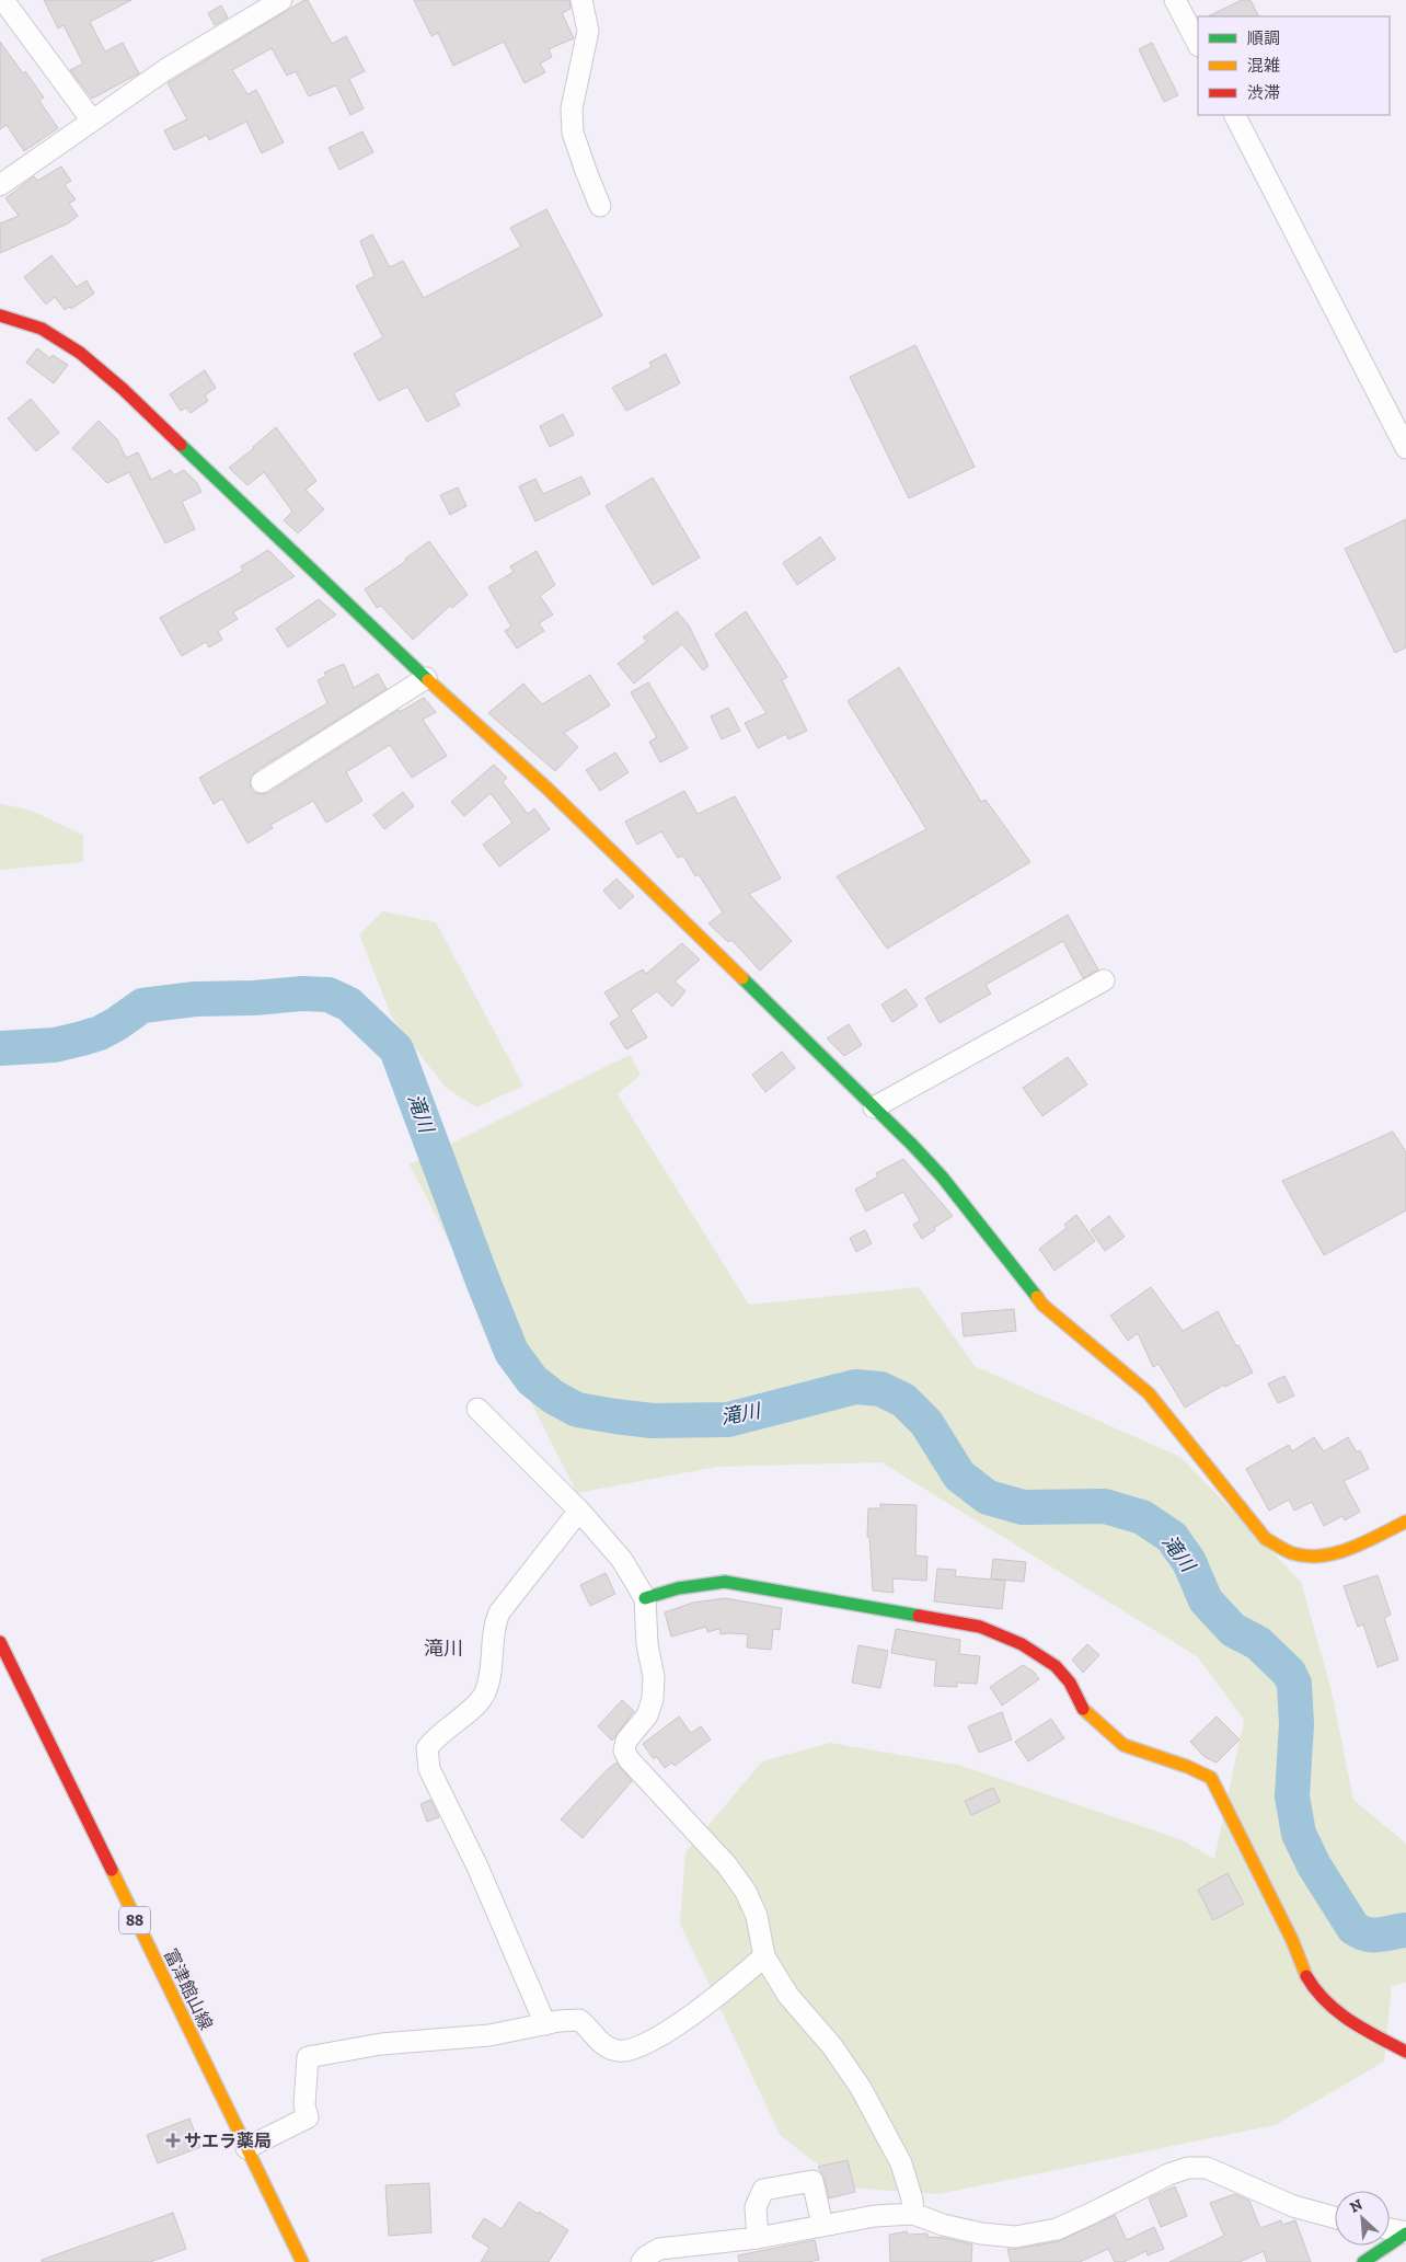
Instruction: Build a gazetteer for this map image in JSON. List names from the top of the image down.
{
  "streets": {
    "main road": ["88", "富津館山線"]
  },
  "districts": ["滝川"],
  "water": ["滝川"],
  "places": {
    "health": ["サエラ薬局"]
  },
  "legend": ["順調", "混雑", "渋滞"],
  "north": "top left"
}
